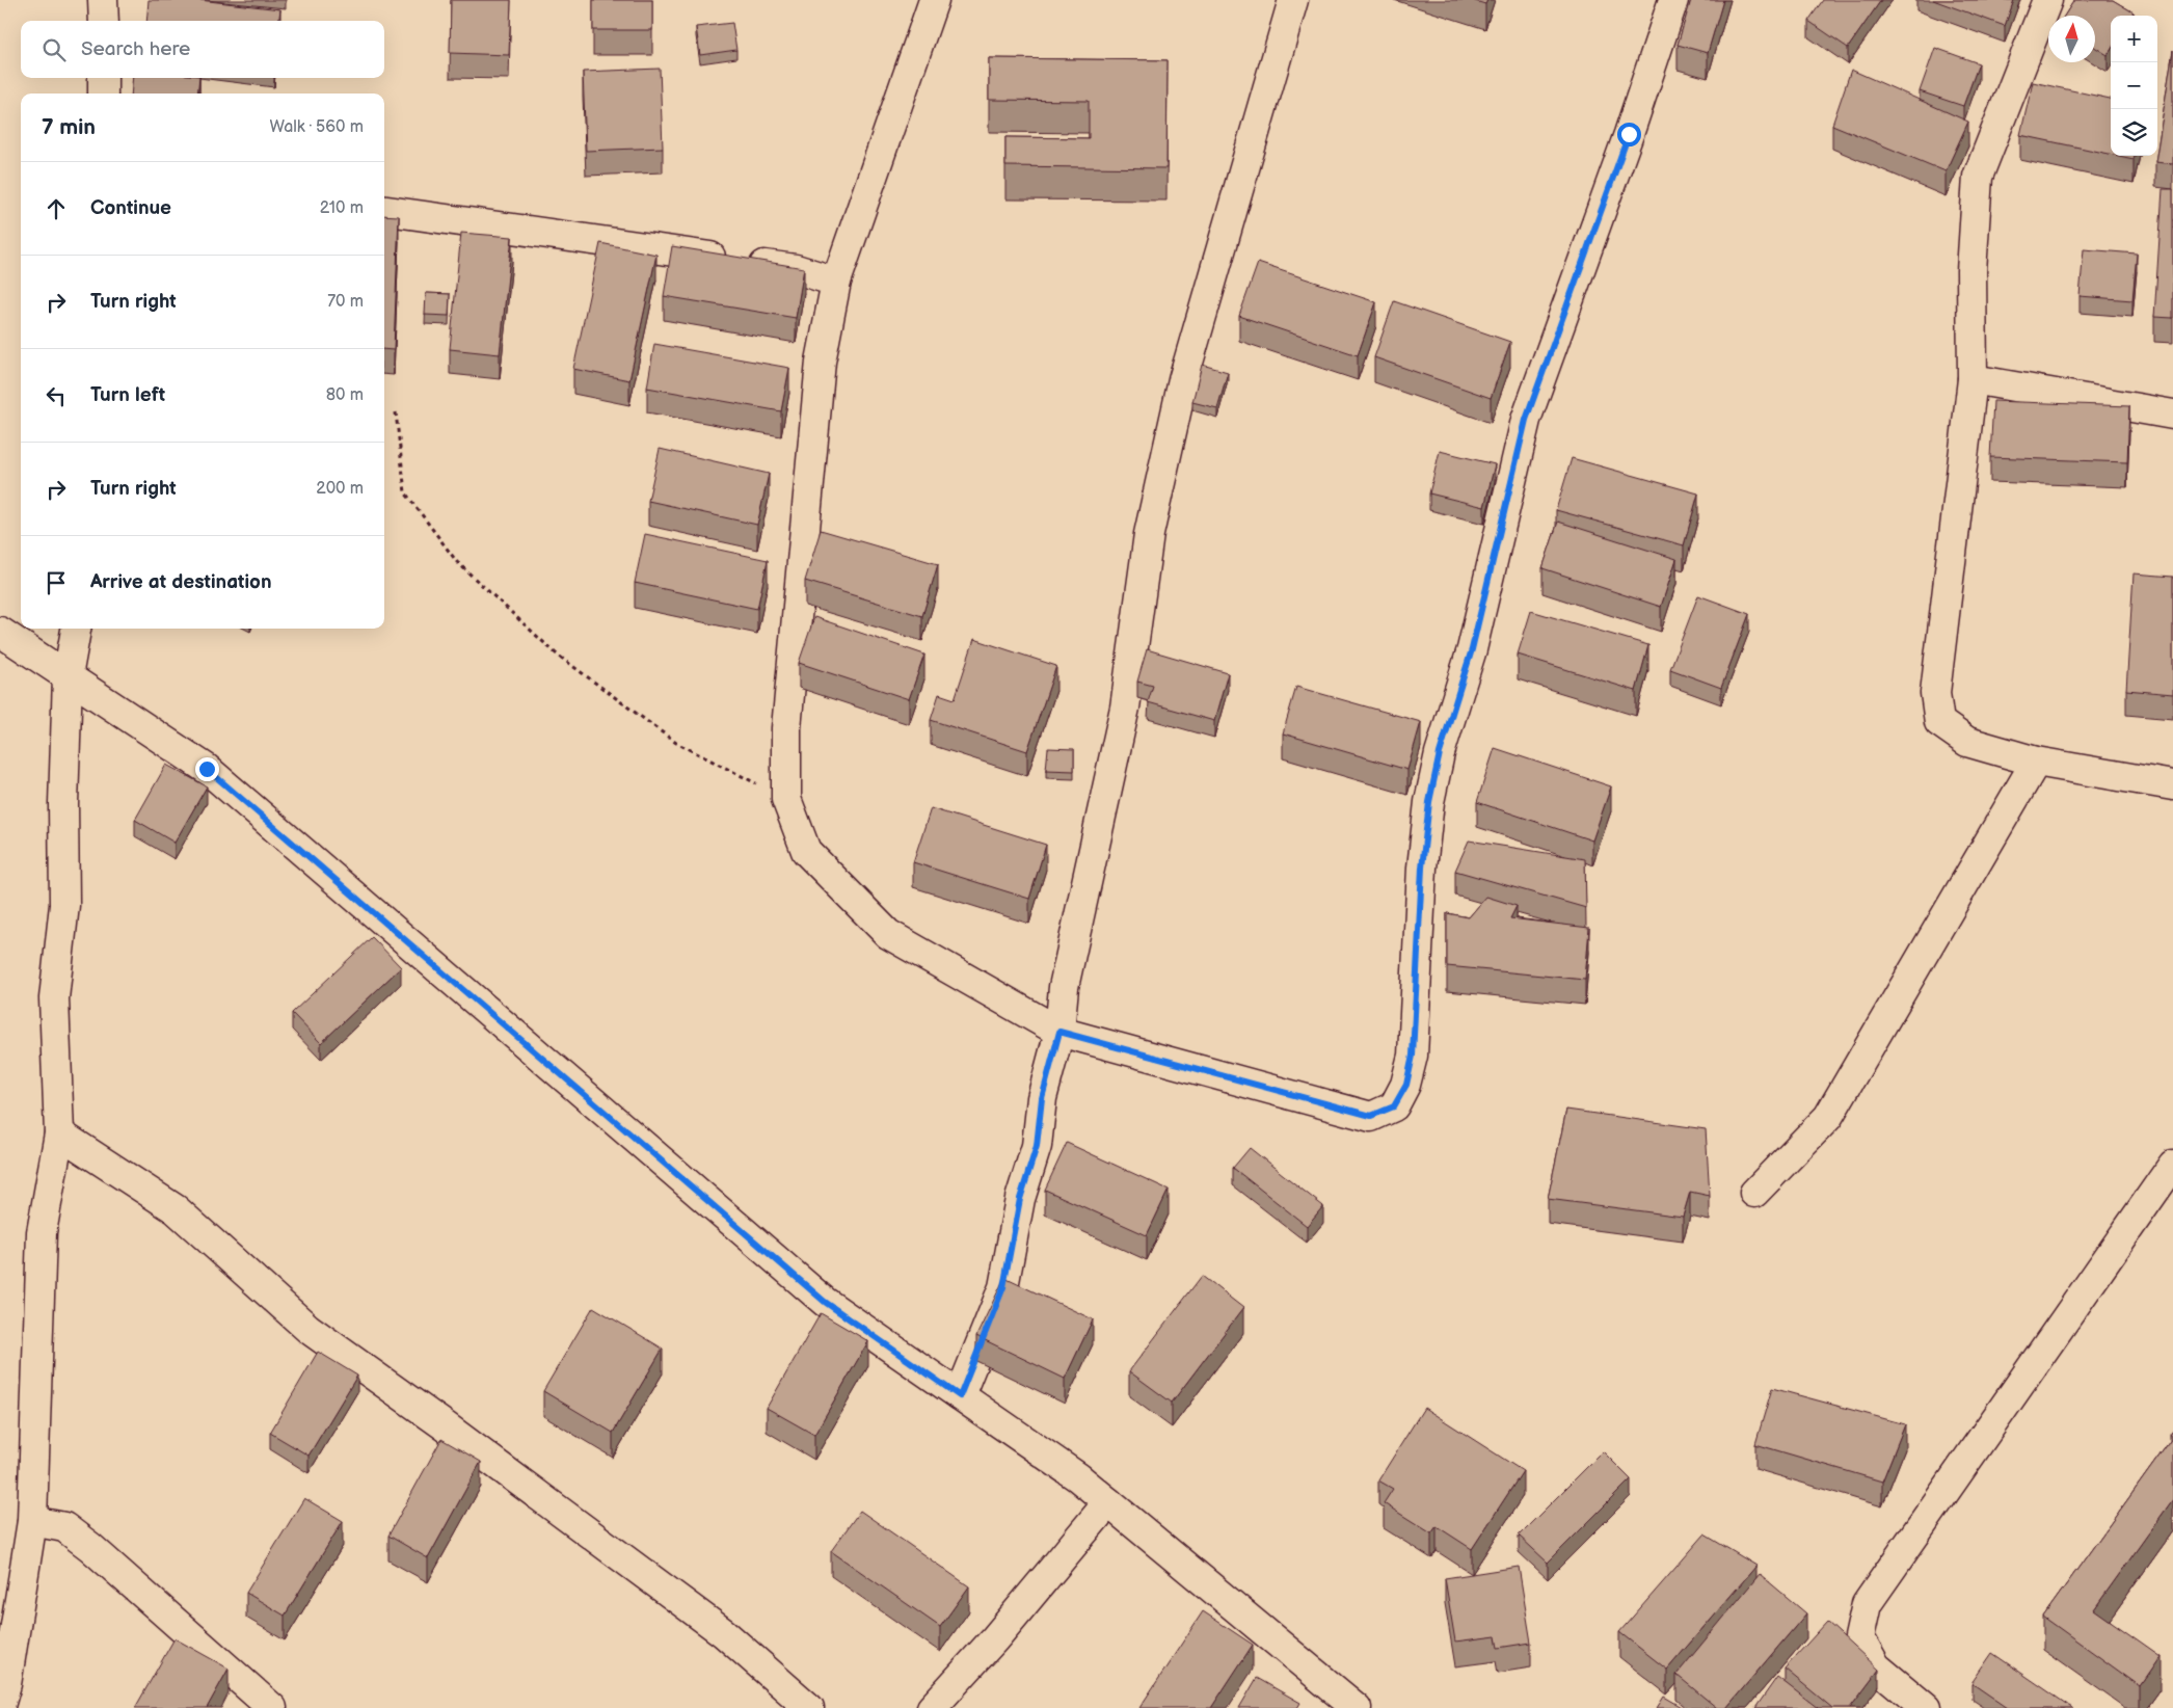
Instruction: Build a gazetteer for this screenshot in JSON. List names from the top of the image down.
{
  "north": "top",
  "page": {
    "map_buttons": ["+", "−"],
    "search": "Search here",
    "heading": ["7 min", "Walk · 560 m"],
    "list": [
      ["Continue", "210 m"],
      ["Turn right", "70 m"],
      ["Turn left", "80 m"],
      ["Turn right", "200 m"],
      "Arrive at destination"
    ]
  }
}
